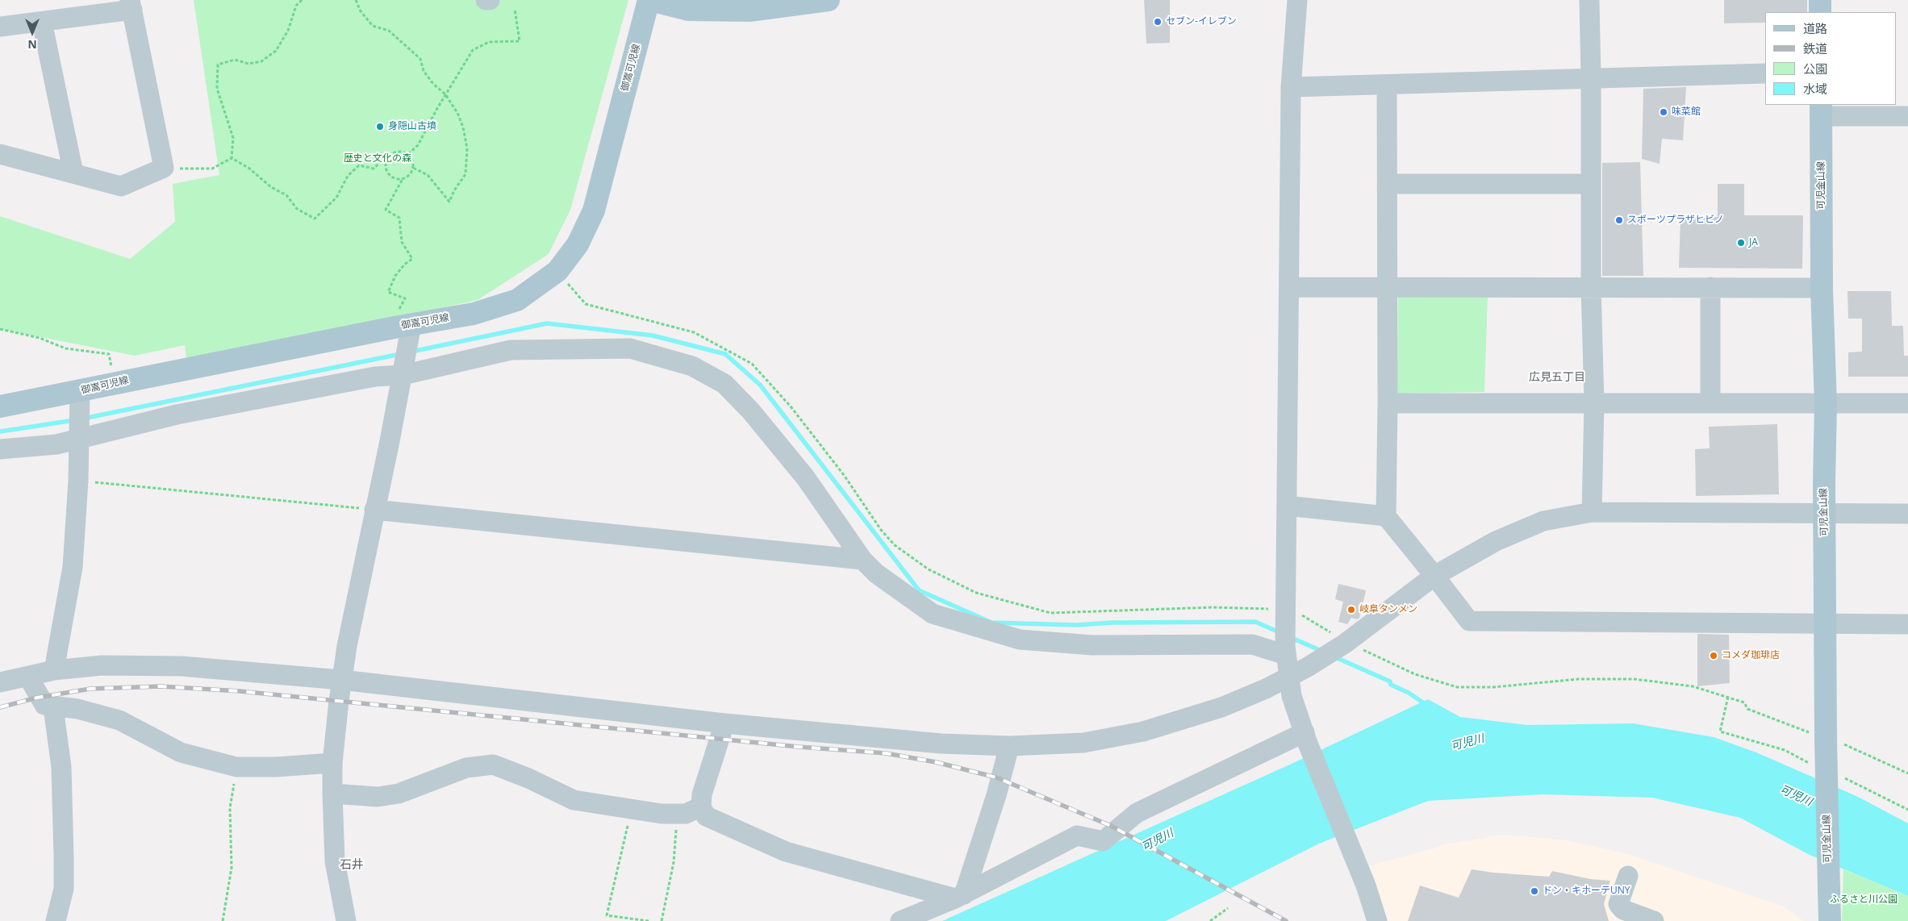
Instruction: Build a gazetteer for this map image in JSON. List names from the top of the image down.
{
  "streets": {
    "main road": ["御嵩可児線", "可児金山線"]
  },
  "districts": ["広見五丁目", "石井"],
  "water": ["可児川"],
  "parks": ["歴史と文化の森", "ふるさと川公園"],
  "places": [
    "セブン-イレブン",
    "味菜館",
    "身隠山古墳",
    "スポーツプラザヒビノ",
    "JA",
    "岐阜タンメン",
    "コメダ珈琲店",
    "ドン・キホーテUNY"
  ],
  "legend": [
    "道路",
    "鉄道",
    "公園",
    "水域"
  ],
  "north": "bottom"
}
